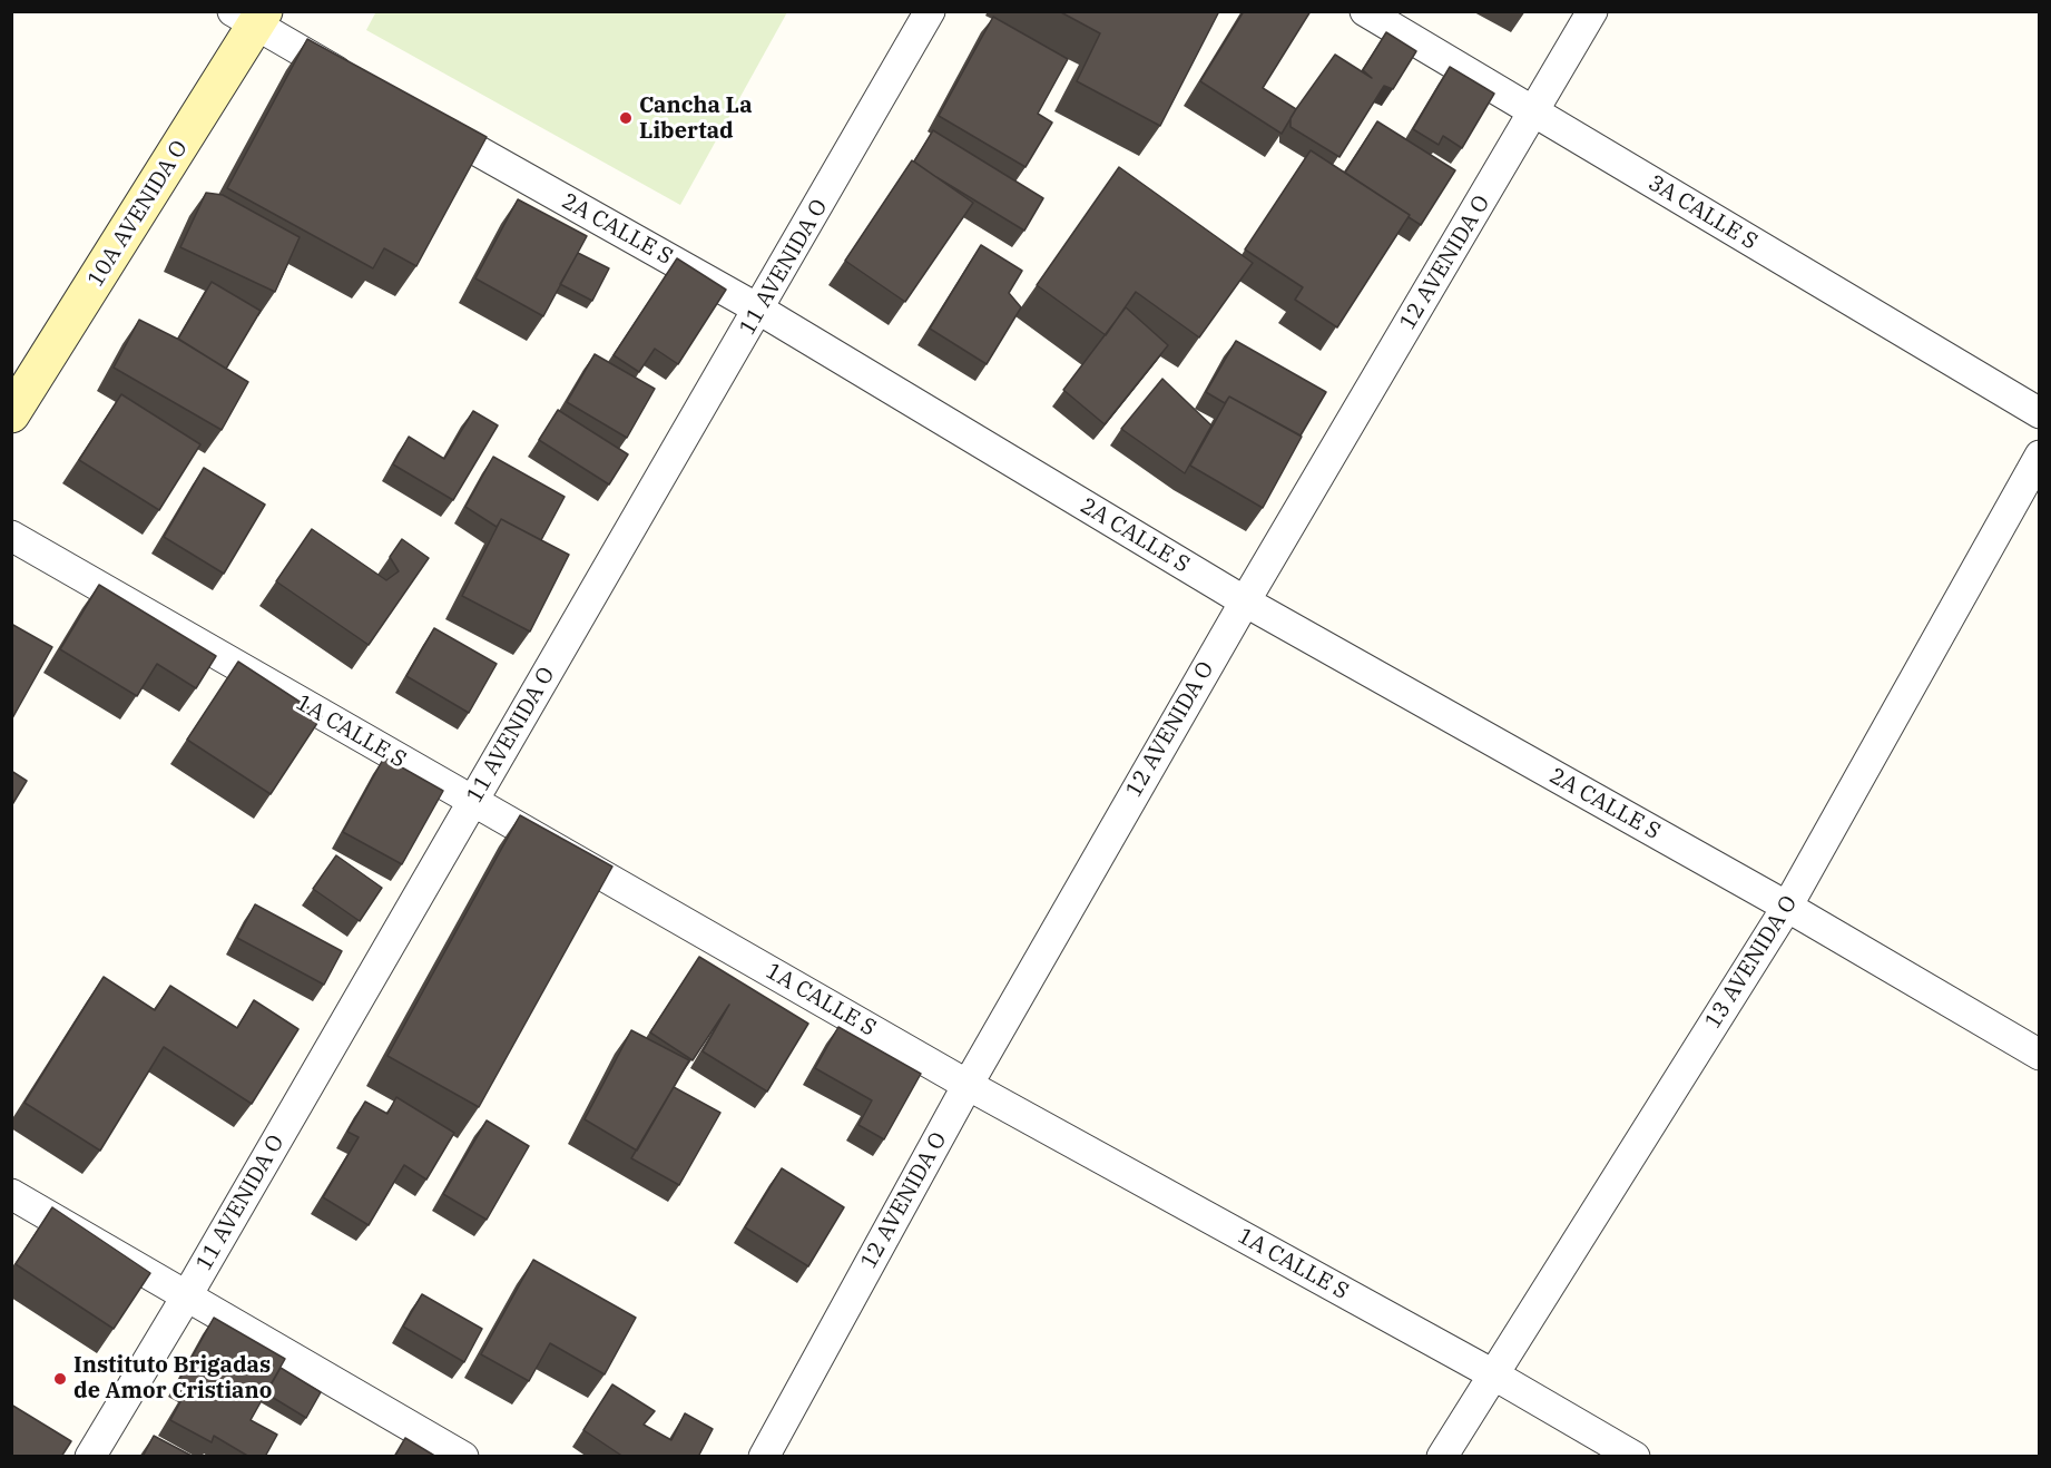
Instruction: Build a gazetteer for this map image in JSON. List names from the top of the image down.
{
  "streets": {
    "street": [
      "3A CALLE S",
      "10A AVENIDA O",
      "2A CALLE S",
      "12 AVENIDA O",
      "11 AVENIDA O",
      "1A CALLE S",
      "13 AVENIDA O"
    ]
  },
  "crossings": [
    ["3A CALLE S", "12 AVENIDA O"],
    ["2A CALLE S", "12 AVENIDA O"],
    ["2A CALLE S", "11 AVENIDA O"],
    ["2A CALLE S", "13 AVENIDA O"],
    ["12 AVENIDA O", "1A CALLE S"],
    ["11 AVENIDA O", "1A CALLE S"],
    ["1A CALLE S", "13 AVENIDA O"]
  ],
  "places": ["Cancha La Libertad", "Instituto Brigadas de Amor Cristiano"]
}
